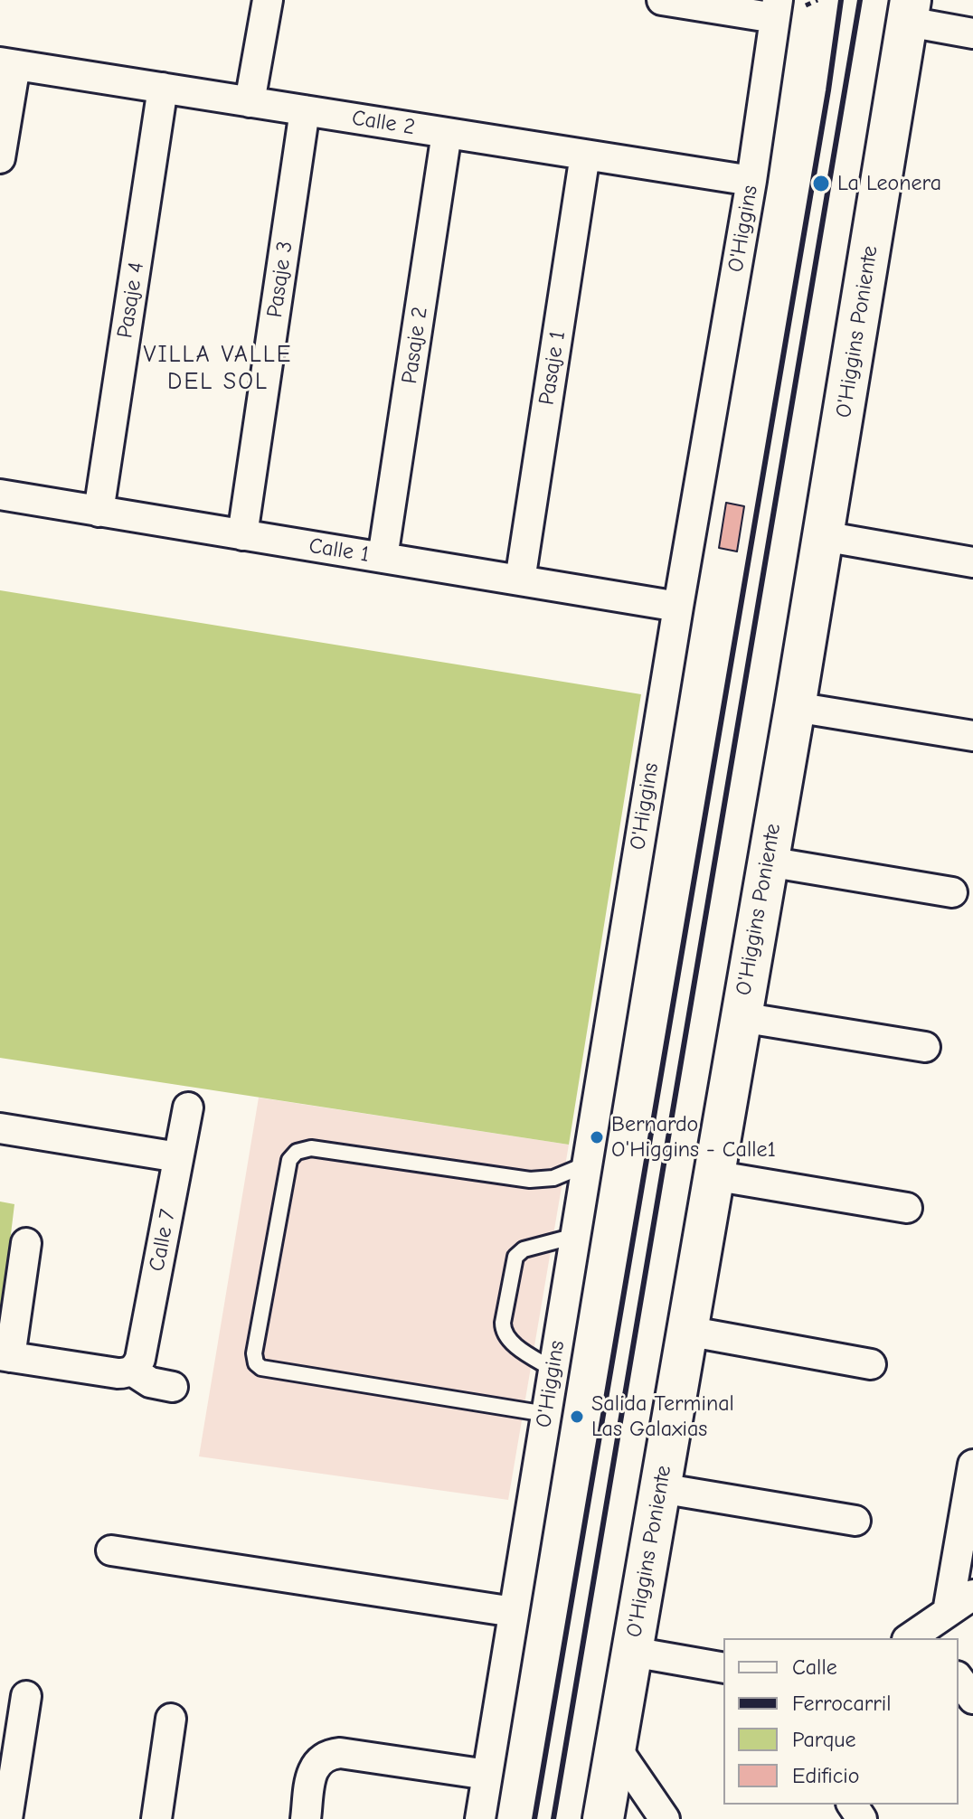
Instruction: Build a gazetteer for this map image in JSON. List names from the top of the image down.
{
  "streets": {
    "street": [
      "Calle 2",
      "O'Higgins",
      "Pasaje 3",
      "Pasaje 4",
      "O'Higgins Poniente",
      "Pasaje 2",
      "Pasaje 1",
      "Calle 1",
      "Calle 7"
    ]
  },
  "crossings": [
    ["Calle 2", "O'Higgins"],
    ["Calle 2", "Pasaje 3"],
    ["Calle 2", "Pasaje 4"],
    ["Calle 2", "Pasaje 2"],
    ["Calle 2", "Pasaje 1"],
    ["O'Higgins", "Calle 1"],
    ["Pasaje 3", "Calle 1"],
    ["Pasaje 4", "Calle 1"],
    ["Pasaje 2", "Calle 1"],
    ["Pasaje 1", "Calle 1"]
  ],
  "districts": ["VILLA VALLE DEL SOL"],
  "places": ["La Leonera", "Bernardo O'Higgins - Calle1", "Salida Terminal Las Galaxias"],
  "legend": [
    "Calle",
    "Ferrocarril",
    "Parque",
    "Edificio"
  ]
}
